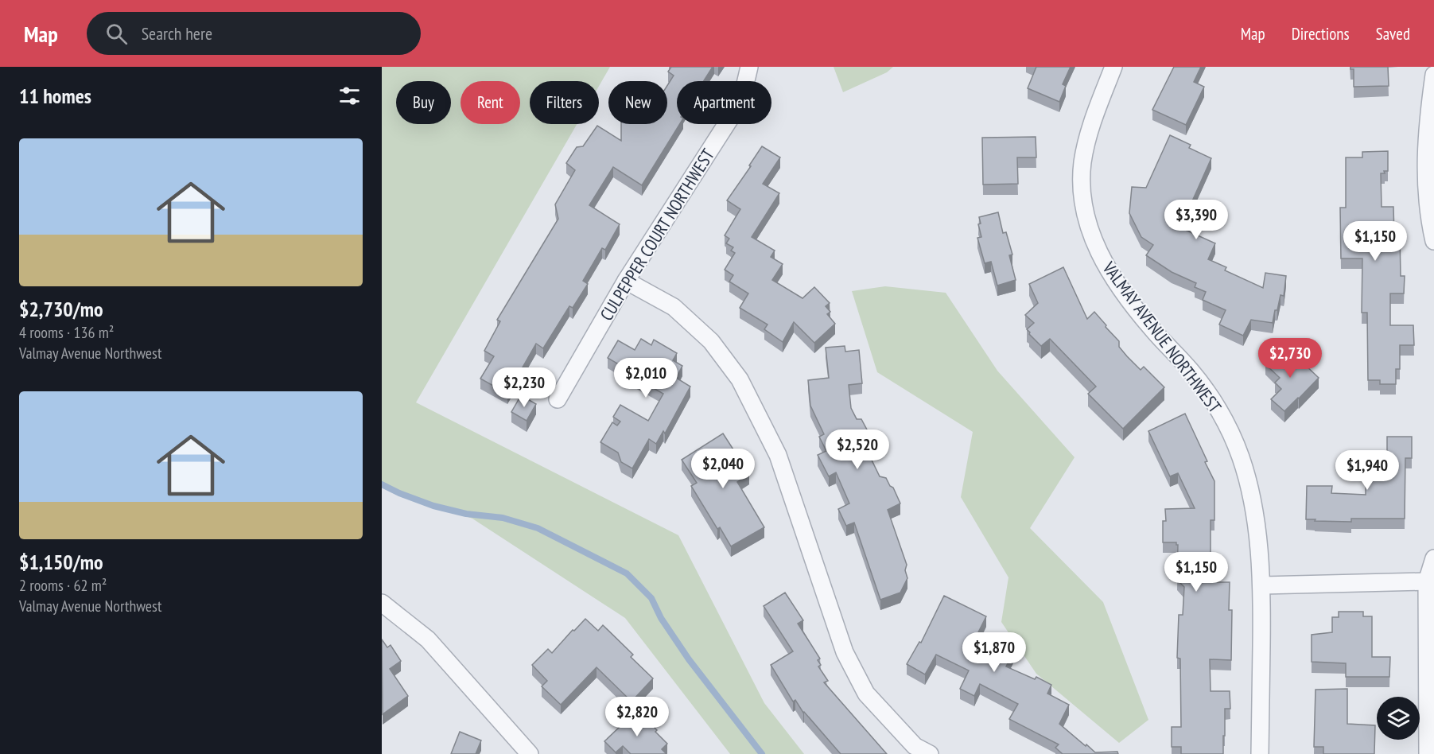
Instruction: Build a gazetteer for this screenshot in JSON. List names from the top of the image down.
{
  "streets": {
    "street": ["CULPEPPER COURT NORTHWEST", "VALMAY AVENUE NORTHWEST"]
  },
  "page": {
    "header": "Map",
    "search": "Search here",
    "nav": ["Map", "Directions", "Saved"],
    "heading": "11 homes",
    "chip": [
      "Buy",
      "Rent",
      "Filters",
      "New",
      "Apartment"
    ],
    "list": [
      {
        "name": "$2,730/mo",
        "note": "4 rooms · 136 m² · Valmay Avenue Northwest"
      },
      {
        "name": "$1,150/mo",
        "note": "2 rooms · 62 m² · Valmay Avenue Northwest"
      }
    ],
    "price": [
      "$3,390",
      "$1,150",
      "$2,730",
      "$2,010",
      "$2,230",
      "$2,520",
      "$2,040",
      "$1,940",
      "$1,150",
      "$1,870",
      "$2,820"
    ]
  }
}
